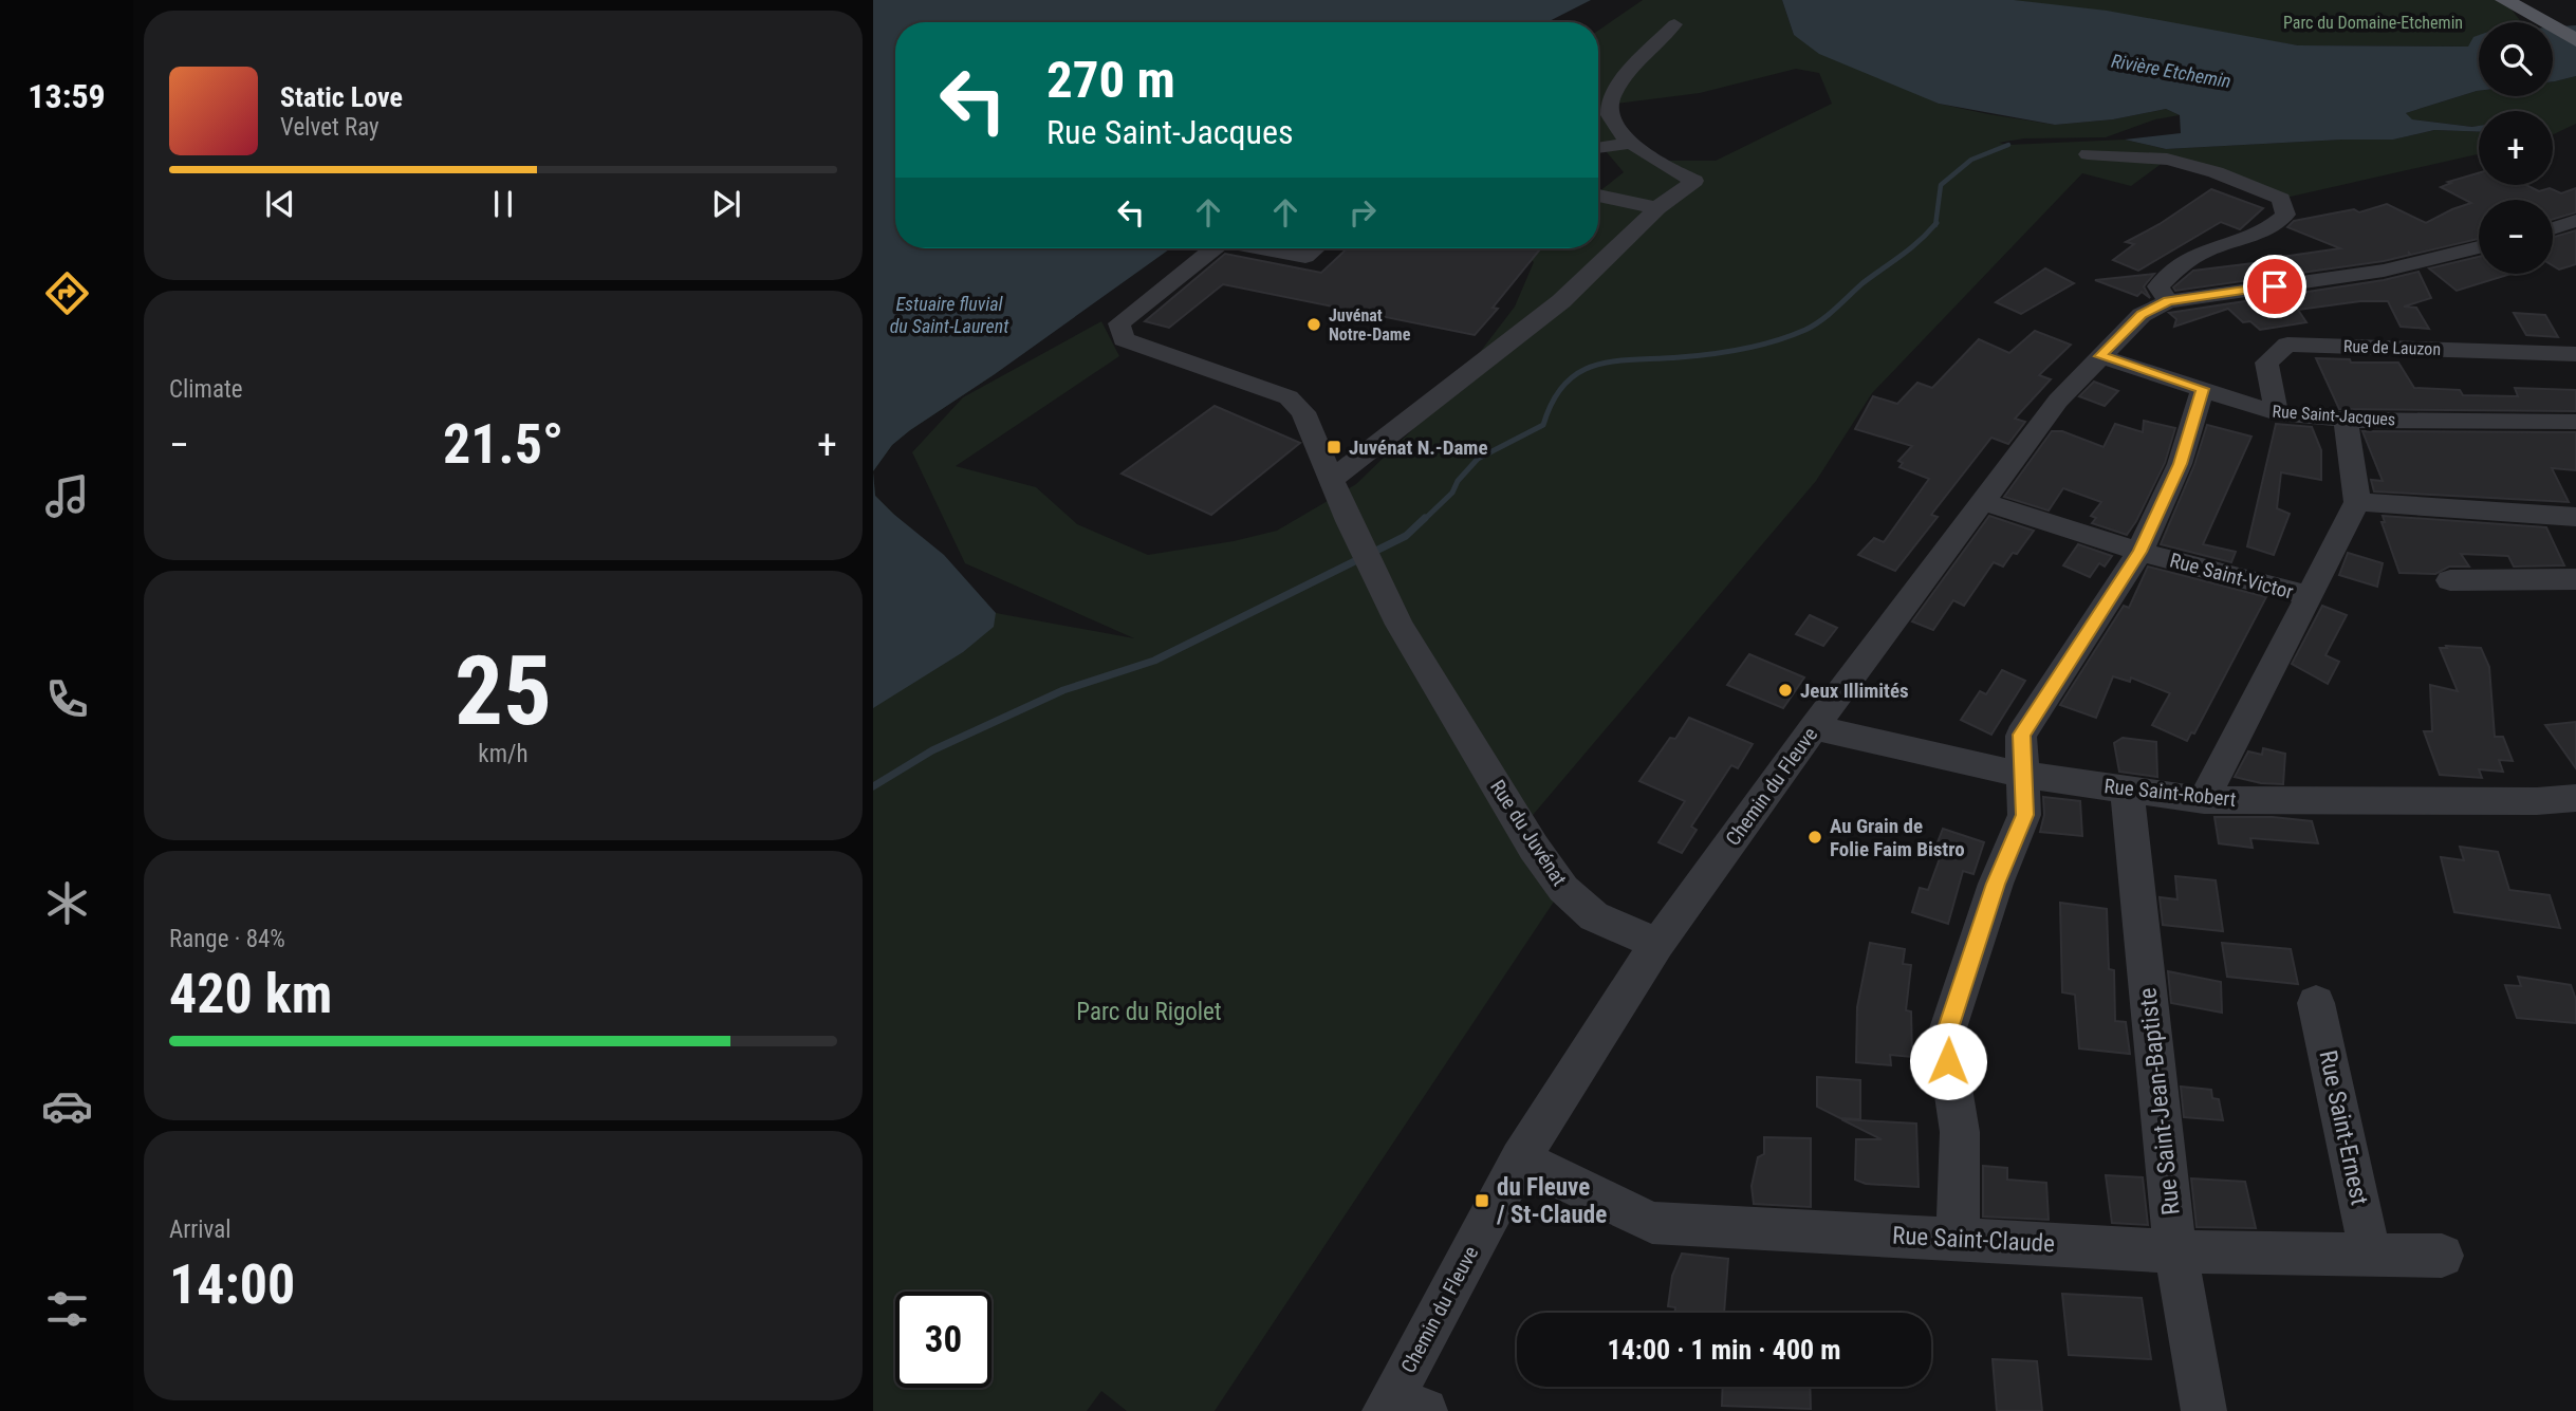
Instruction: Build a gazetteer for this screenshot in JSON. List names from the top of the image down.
{
  "streets": {
    "street": [
      "Rue de Lauzon",
      "Rue Saint-Jacques",
      "Rue Saint-Victor",
      "Chemin du Fleuve",
      "Rue Saint-Robert",
      "Rue du Juvénat",
      "Rue Saint-Jean-Baptiste",
      "Rue Saint-Ernest",
      "Rue Saint-Claude"
    ]
  },
  "crossings": [
    ["Rue de Lauzon", "Rue Saint-Jacques"],
    ["Rue Saint-Jacques", "Chemin du Fleuve"],
    ["Rue Saint-Victor", "Chemin du Fleuve"],
    ["Chemin du Fleuve", "Rue Saint-Robert"],
    ["Chemin du Fleuve", "Rue du Juvénat"],
    ["Chemin du Fleuve", "Rue Saint-Claude"],
    ["Rue Saint-Robert", "Rue Saint-Jean-Baptiste"],
    ["Rue Saint-Jean-Baptiste", "Rue Saint-Claude"],
    ["Rue Saint-Ernest", "Rue Saint-Claude"]
  ],
  "water": ["Rivière Etchemin", "Estuaire fluvial du Saint-Laurent"],
  "parks": ["Parc du Domaine-Etchemin", "Parc du Rigolet"],
  "places": {
    "other": ["Juvénat Notre-Dame", "Jeux Illimités", "Au Grain de Folie Faim Bistro"],
    "transit": ["Juvénat N.-Dame", "du Fleuve / St-Claude"]
  },
  "page": {
    "tabs": "13:59",
    "map_buttons": ["+", "−"],
    "turn": ["270 m", "Rue Saint-Jacques"],
    "song": ["Static Love", "Velvet Ray"],
    "tile": [
      "Climate",
      ["25", "km/h"],
      ["Range · 84%", "420 km"],
      ["Arrival", "14:00"]
    ],
    "heat": ["−", "21.5°", "+"],
    "limit": "30",
    "trip": "14:00 · 1 min · 400 m"
  }
}
